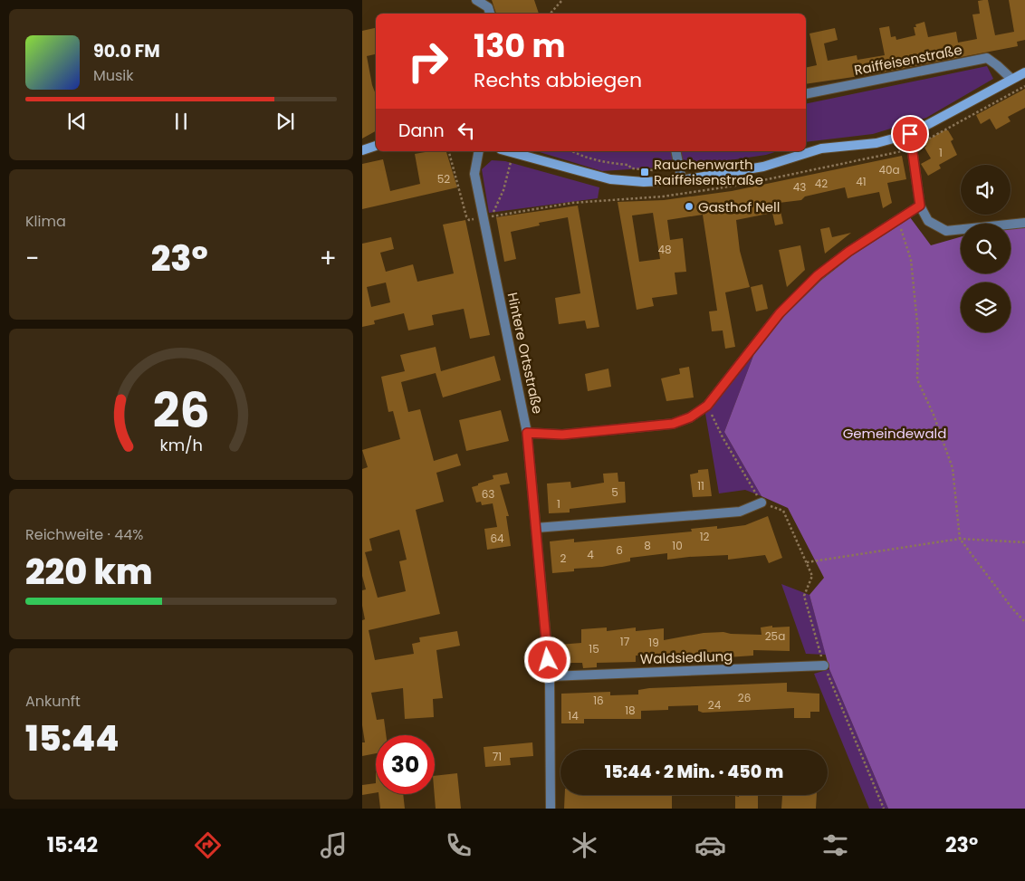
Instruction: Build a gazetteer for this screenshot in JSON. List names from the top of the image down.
{
  "streets": {
    "street": ["Raiffeisenstraße", "Hintere Ortsstraße", "Waldsiedlung"]
  },
  "crossings": [
    ["Hintere Ortsstraße", "Waldsiedlung"]
  ],
  "parks": ["Gemeindewald"],
  "places": {
    "transit": ["Rauchenwarth Raiffeisenstraße"],
    "other": ["Gasthof Nell"]
  },
  "house_numbers": [
    "1",
    "40a",
    "52",
    "41",
    "42",
    "43",
    "48",
    "11",
    "5",
    "63",
    "1",
    "12",
    "64",
    "8",
    "10",
    "6",
    "4",
    "2",
    "25a",
    "17",
    "19",
    "15",
    "26",
    "16",
    "24",
    "18",
    "14",
    "71"
  ],
  "page": {
    "turn": ["130 m", "Rechts abbiegen"],
    "song": ["90.0 FM", "Musik"],
    "then": "Dann",
    "tile": [
      "Klima",
      ["Reichweite · 44%", "220 km"],
      ["Ankunft", "15:44"]
    ],
    "heat": ["−", "23°", "+"],
    "limit": "30",
    "trip": "15:44 · 2 Min. · 450 m",
    "tabs": ["15:42", "23°"],
    "gauge": ["26", "km/h"]
  }
}
